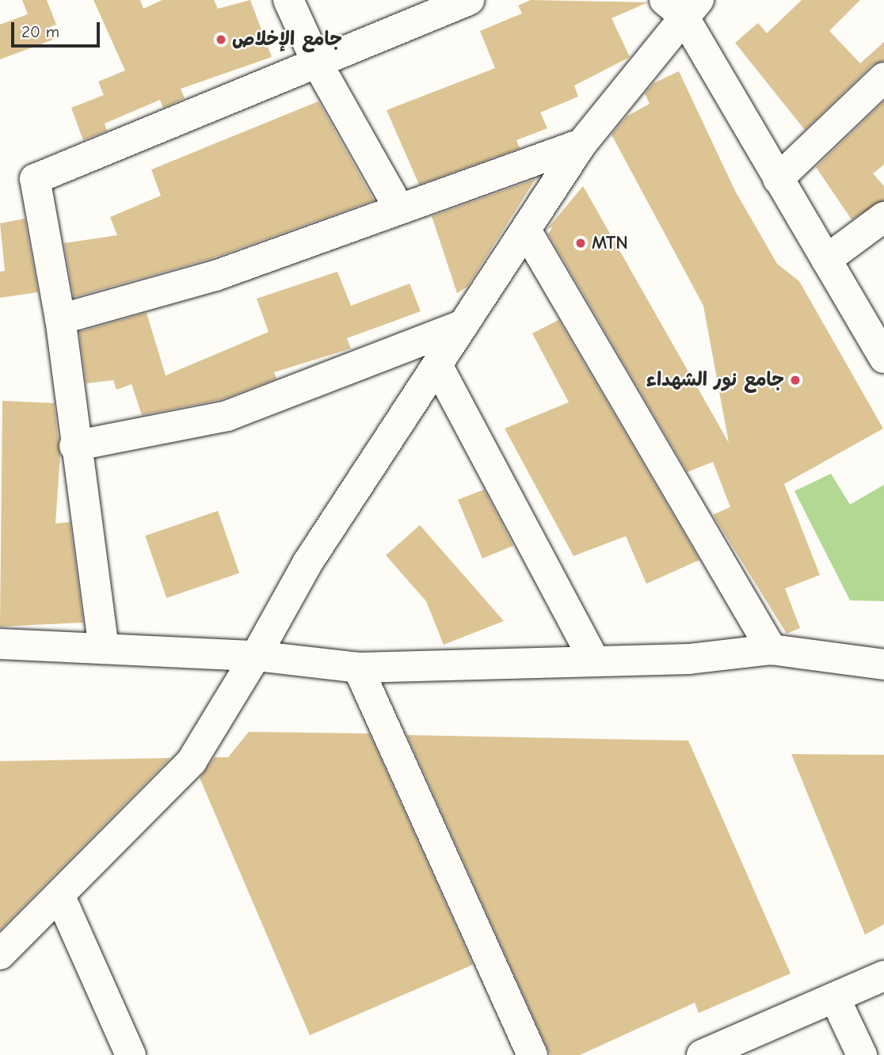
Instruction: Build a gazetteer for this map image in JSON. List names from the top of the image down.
{
  "places": ["جامع الإخلاص", "MTN", "جامع نور الشهداء"],
  "scale_bar": "20 m"
}
